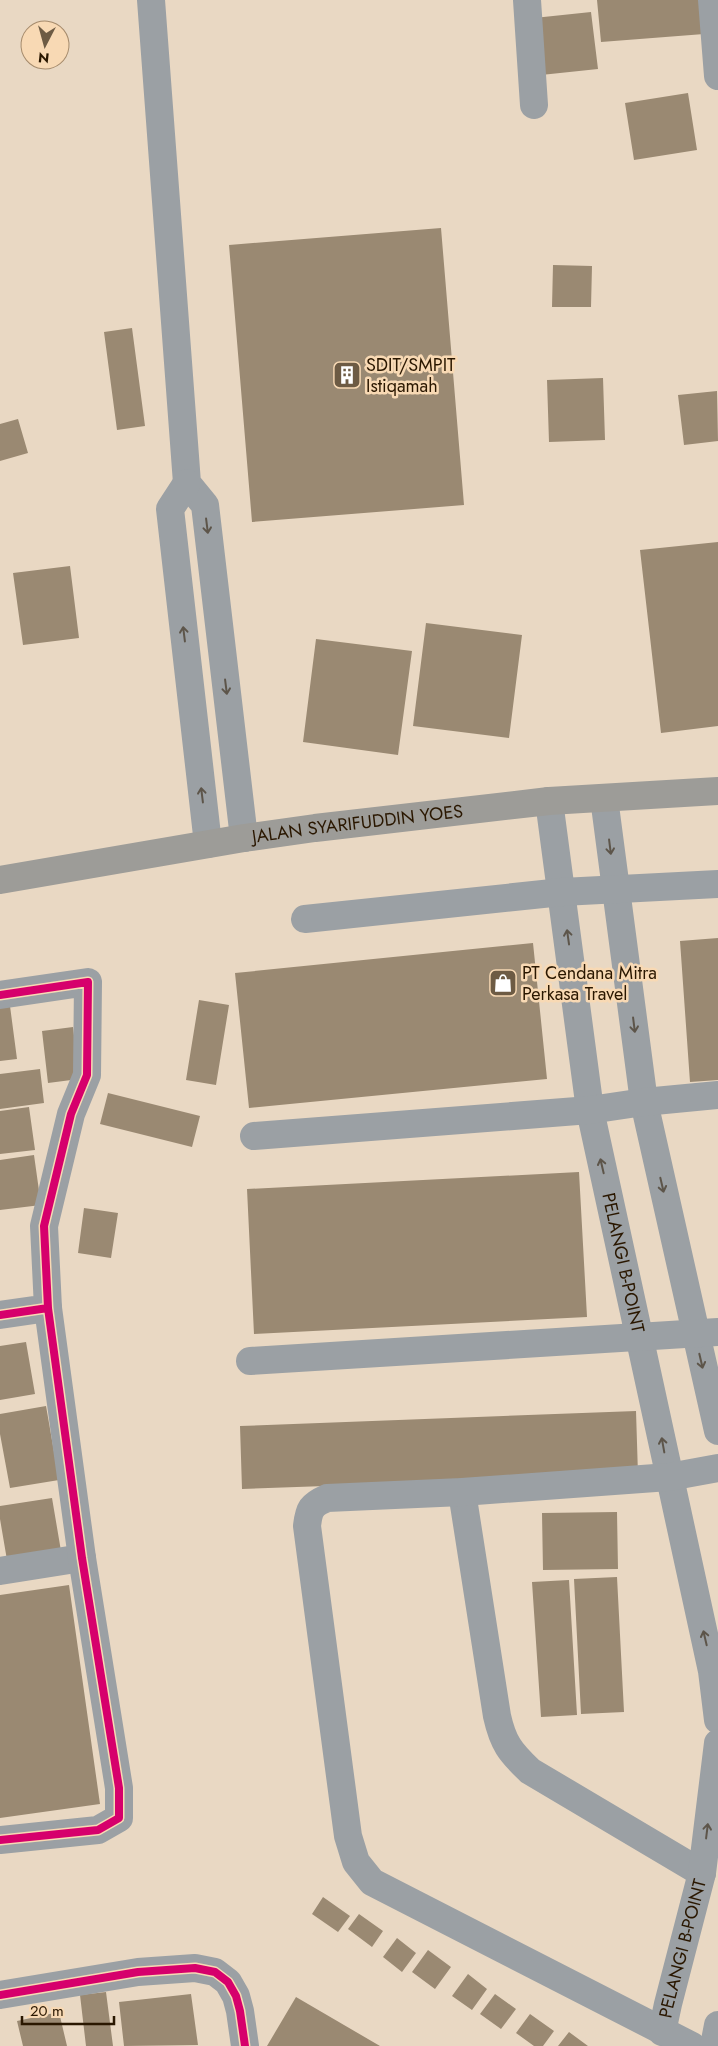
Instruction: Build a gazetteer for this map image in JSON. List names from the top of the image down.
{
  "streets": {
    "highway": ["JALAN SYARIFUDDIN YOES"],
    "street": ["PELANGI B-POINT"]
  },
  "crossings": [
    ["JALAN SYARIFUDDIN YOES", "PELANGI B-POINT"]
  ],
  "places": {
    "building": ["SDIT/SMPIT Istiqamah"],
    "shop": ["PT Cendana Mitra Perkasa Travel"]
  },
  "scale_bar": "20 m",
  "north": "bottom"
}
